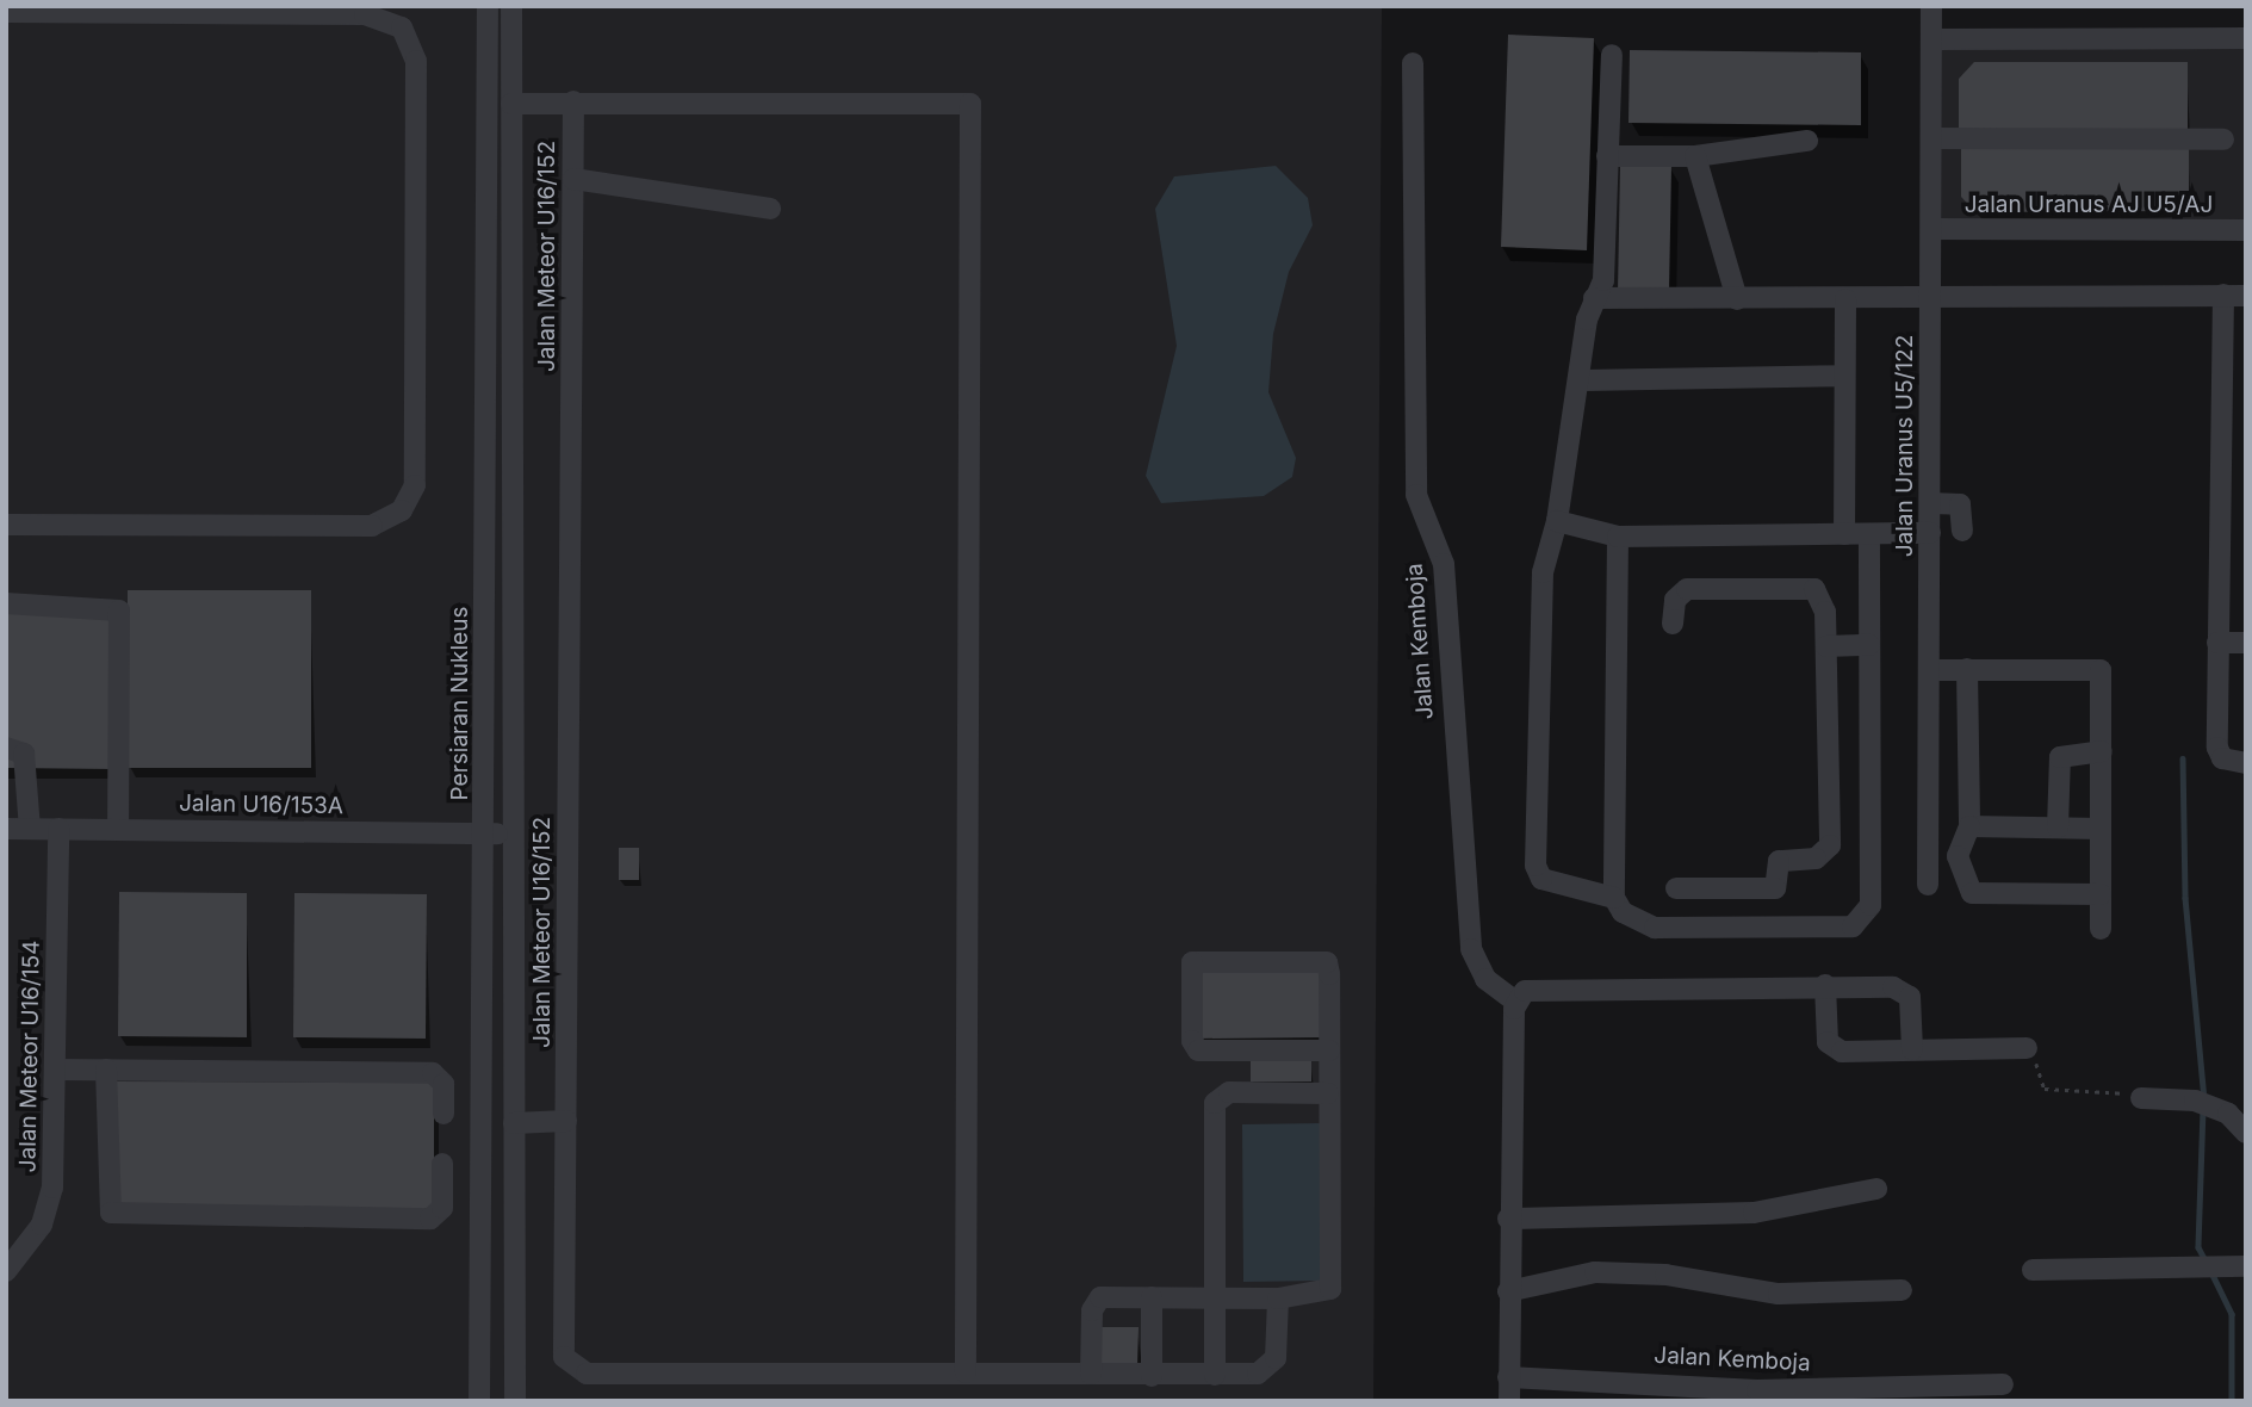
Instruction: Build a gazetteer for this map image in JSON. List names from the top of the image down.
{
  "streets": {
    "street": [
      "Jalan Uranus AJ U5/AJ",
      "Jalan Meteor U16/152",
      "Jalan Uranus U5/122",
      "Jalan Kemboja",
      "Persiaran Nukleus",
      "Jalan U16/153A",
      "Jalan Meteor U16/154"
    ]
  },
  "crossings": [
    ["Jalan Uranus AJ U5/AJ", "Jalan Uranus U5/122"],
    ["Persiaran Nukleus", "Jalan U16/153A"],
    ["Jalan U16/153A", "Jalan Meteor U16/154"]
  ]
}
